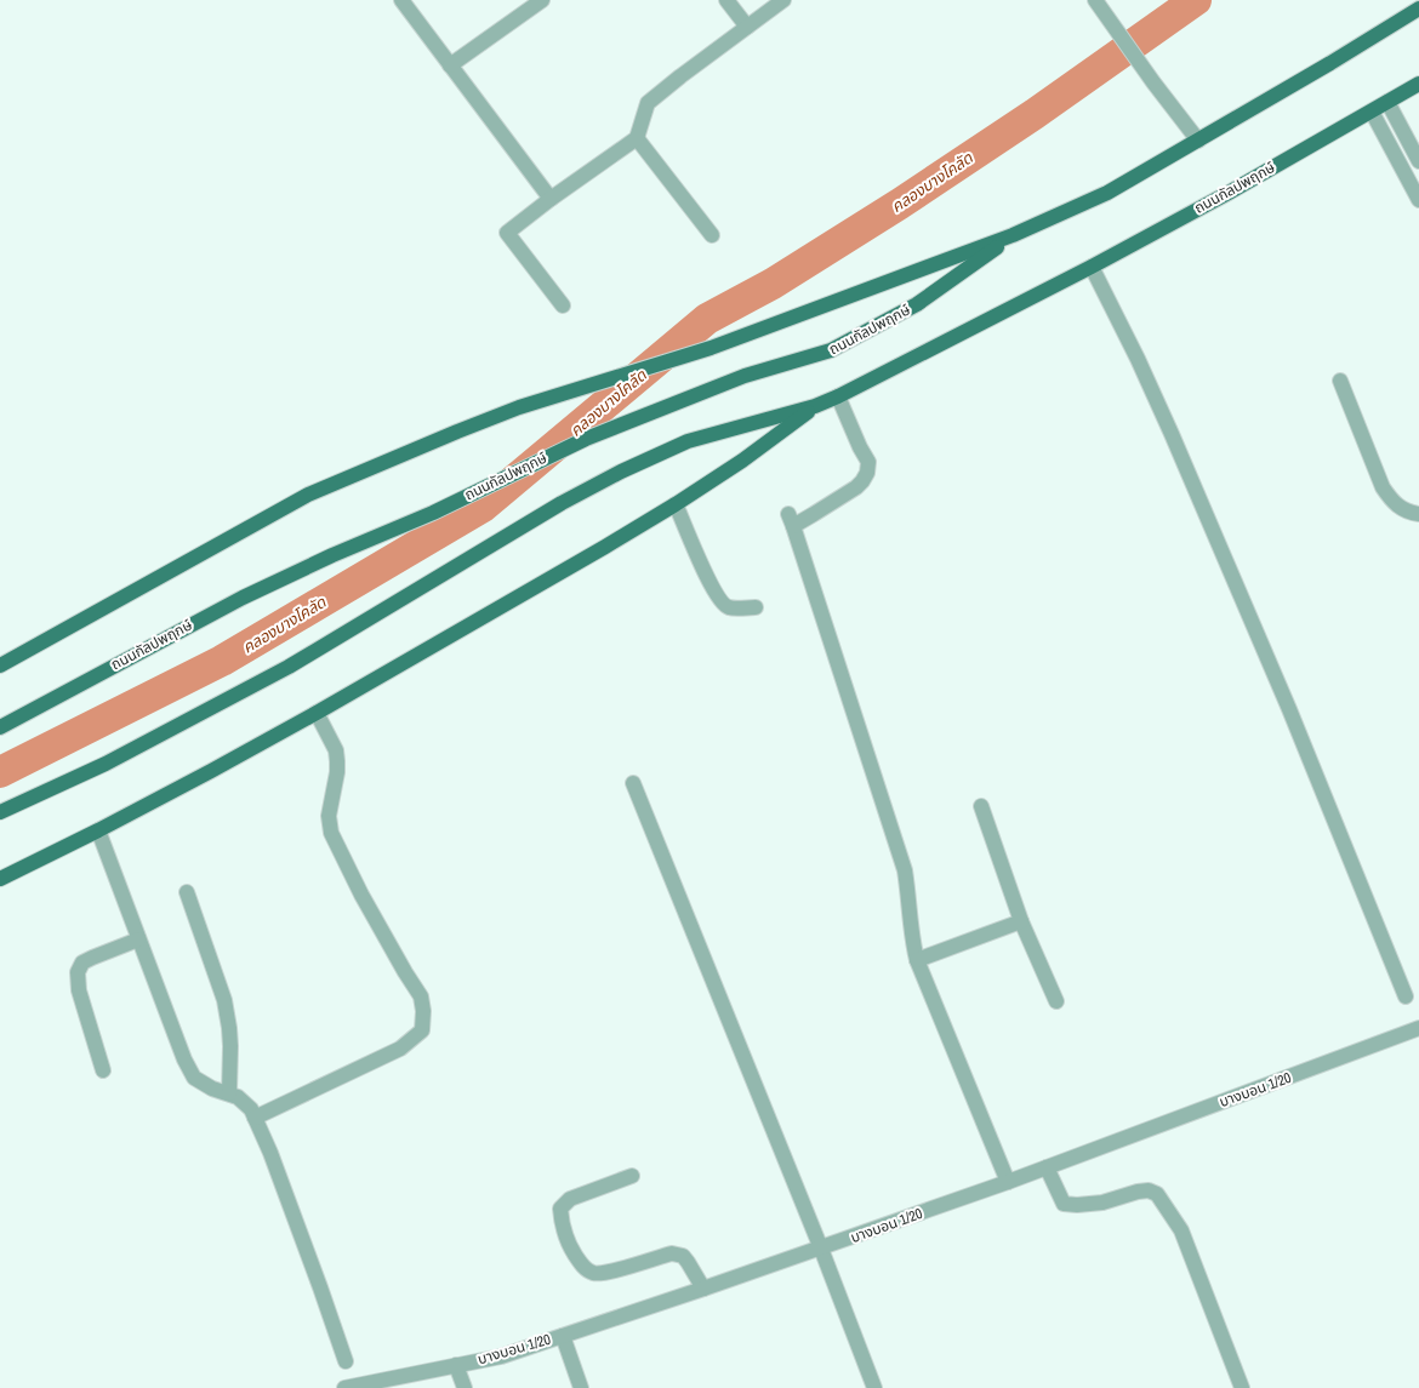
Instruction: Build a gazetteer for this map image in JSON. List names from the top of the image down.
{
  "streets": {
    "main road": ["ถนนกัลปพฤกษ์"],
    "street": ["บางบอน 1/20"]
  },
  "water": ["คลองบางโคลัด"]
}
